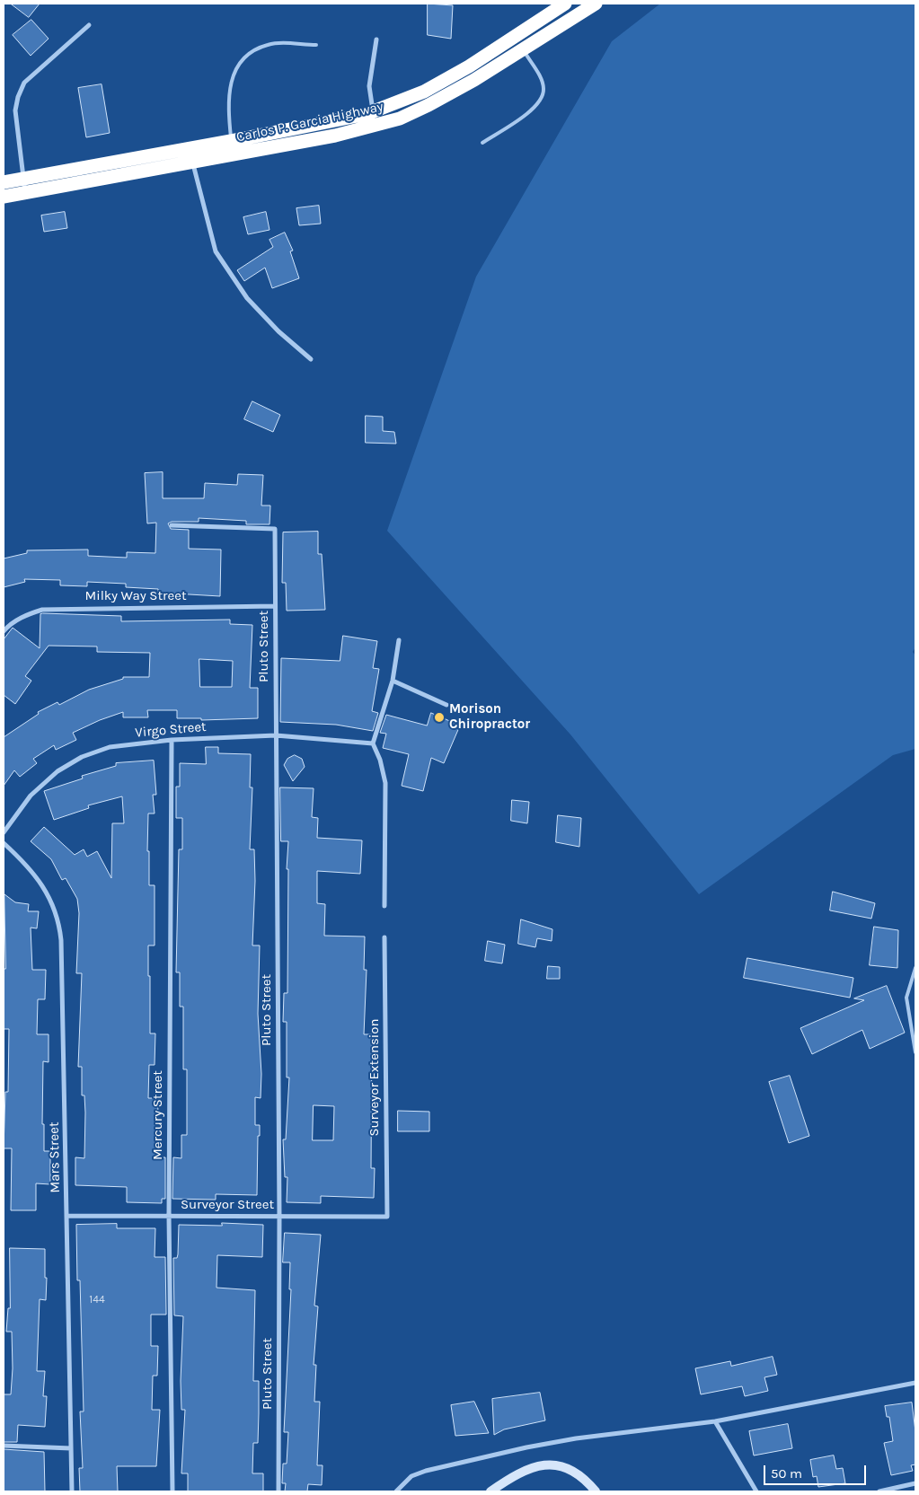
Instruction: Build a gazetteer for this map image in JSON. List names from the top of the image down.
{
  "streets": {
    "highway": ["Carlos P. Garcia Highway"],
    "street": [
      "Milky Way Street",
      "Pluto Street",
      "Virgo Street",
      "Surveyor Extension",
      "Mercury Street",
      "Mars Street",
      "Surveyor Street"
    ]
  },
  "crossings": [
    ["Milky Way Street", "Pluto Street"],
    ["Pluto Street", "Virgo Street"],
    ["Pluto Street", "Surveyor Street"],
    ["Virgo Street", "Mercury Street"],
    ["Surveyor Extension", "Surveyor Street"],
    ["Mercury Street", "Surveyor Street"],
    ["Mars Street", "Surveyor Street"]
  ],
  "places": ["Morison Chiropractor"],
  "house_numbers": ["144"],
  "scale_bar": "50 m"
}
